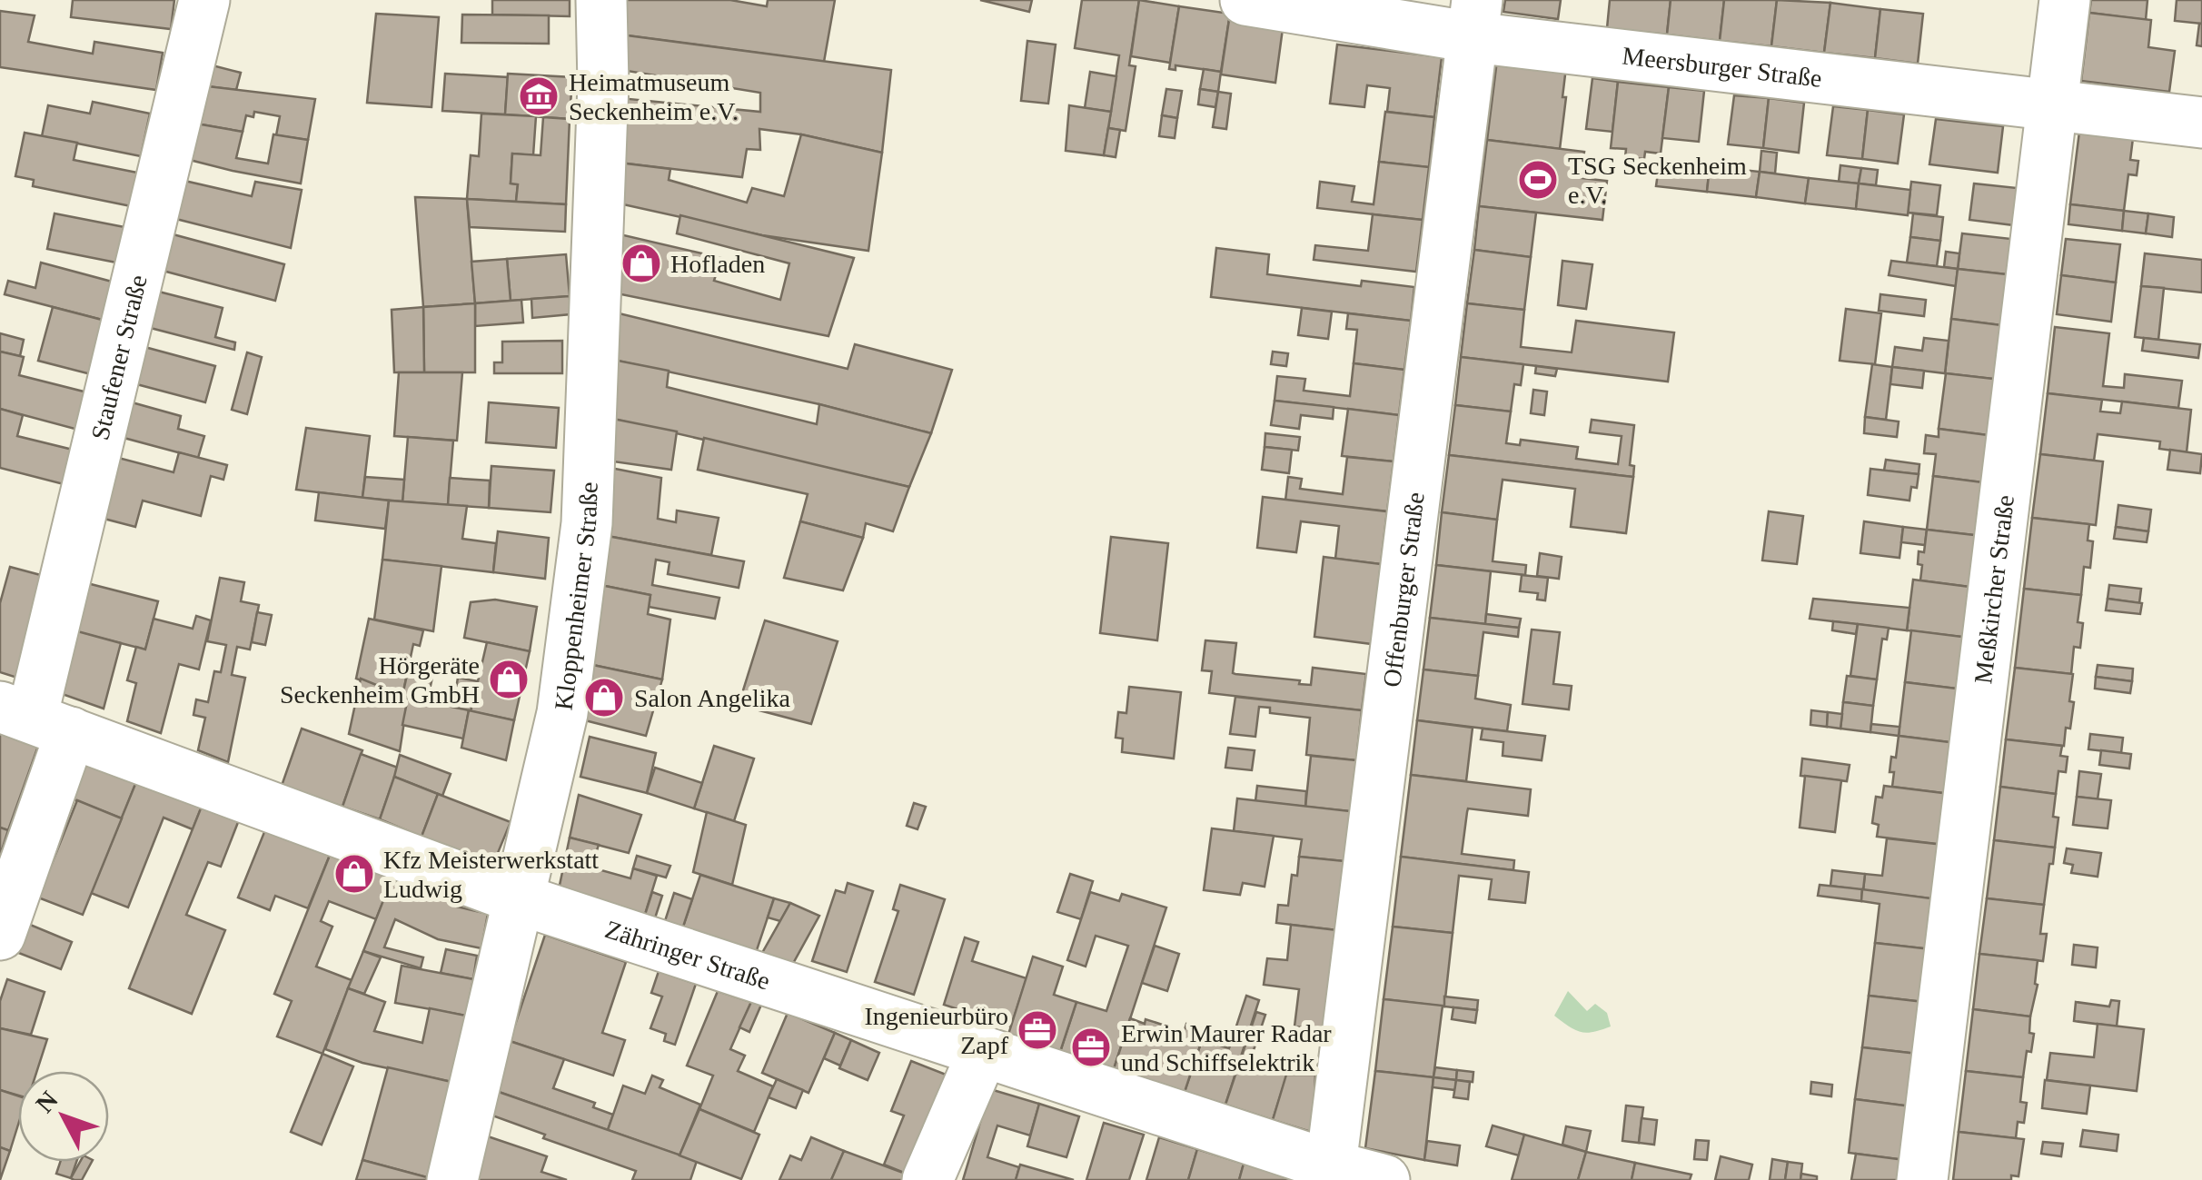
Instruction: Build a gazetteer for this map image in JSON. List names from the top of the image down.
{
  "streets": {
    "street": [
      "Meersburger Straße",
      "Staufener Straße",
      "Meßkircher Straße",
      "Offenburger Straße",
      "Kloppenheimer Straße",
      "Zähringer Straße"
    ]
  },
  "crossings": [
    ["Meersburger Straße", "Meßkircher Straße"],
    ["Meersburger Straße", "Offenburger Straße"],
    ["Staufener Straße", "Zähringer Straße"],
    ["Offenburger Straße", "Zähringer Straße"],
    ["Kloppenheimer Straße", "Zähringer Straße"]
  ],
  "places": {
    "museum": ["Heimatmuseum Seckenheim e.V."],
    "sports": ["TSG Seckenheim e.V."],
    "shop": [
      "Hofladen",
      "Hörgeräte Seckenheim GmbH",
      "Salon Angelika",
      "Kfz Meisterwerkstatt Ludwig"
    ],
    "office": ["Ingenieurbüro Zapf", "Erwin Maurer Radar und Schiffselektrik"]
  },
  "north": "top left"
}
